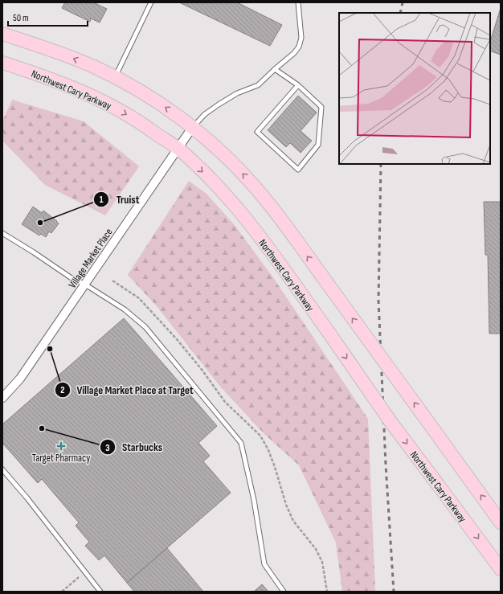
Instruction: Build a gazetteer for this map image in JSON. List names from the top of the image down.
{
  "streets": {
    "main road": ["Northwest Cary Parkway"],
    "street": ["Village Market Place"]
  },
  "crossings": [
    ["Northwest Cary Parkway", "Village Market Place"]
  ],
  "places": {
    "other": ["Truist", "Village Market Place at Target", "Starbucks"],
    "health": ["Target Pharmacy"]
  },
  "scale_bar": "50 m"
}
